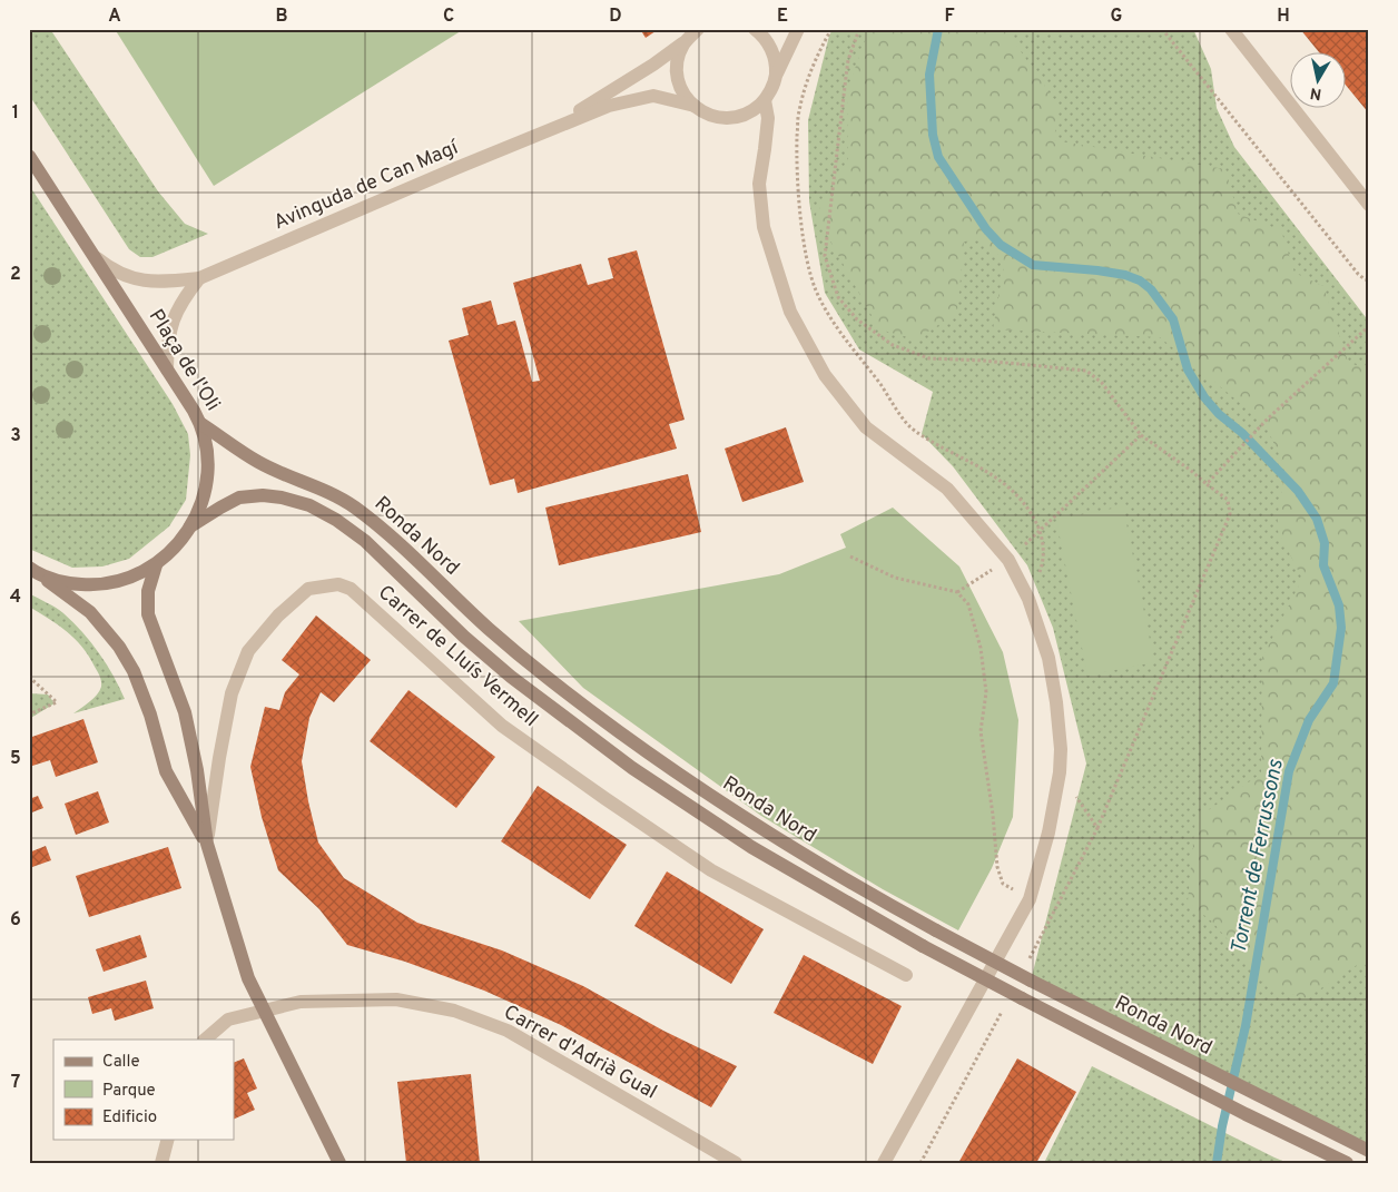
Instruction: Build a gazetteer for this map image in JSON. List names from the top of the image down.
{
  "streets": {
    "main road": ["Plaça de l'Oli", "Ronda Nord"],
    "street": ["Avinguda de Can Magí", "Carrer de Lluís Vermell", "Carrer d'Adrià Gual"]
  },
  "crossings": [
    ["Avinguda de Can Magí", "Plaça de l'Oli"],
    ["Plaça de l'Oli", "Ronda Nord"]
  ],
  "water": ["Torrent de Ferrussons"],
  "legend": ["Calle", "Parque", "Edificio"],
  "north": "bottom",
  "grid": {
    "columns": [
      "A",
      "B",
      "C",
      "D",
      "E",
      "F",
      "G",
      "H"
    ],
    "rows": [
      "1",
      "2",
      "3",
      "4",
      "5",
      "6",
      "7"
    ]
  }
}
